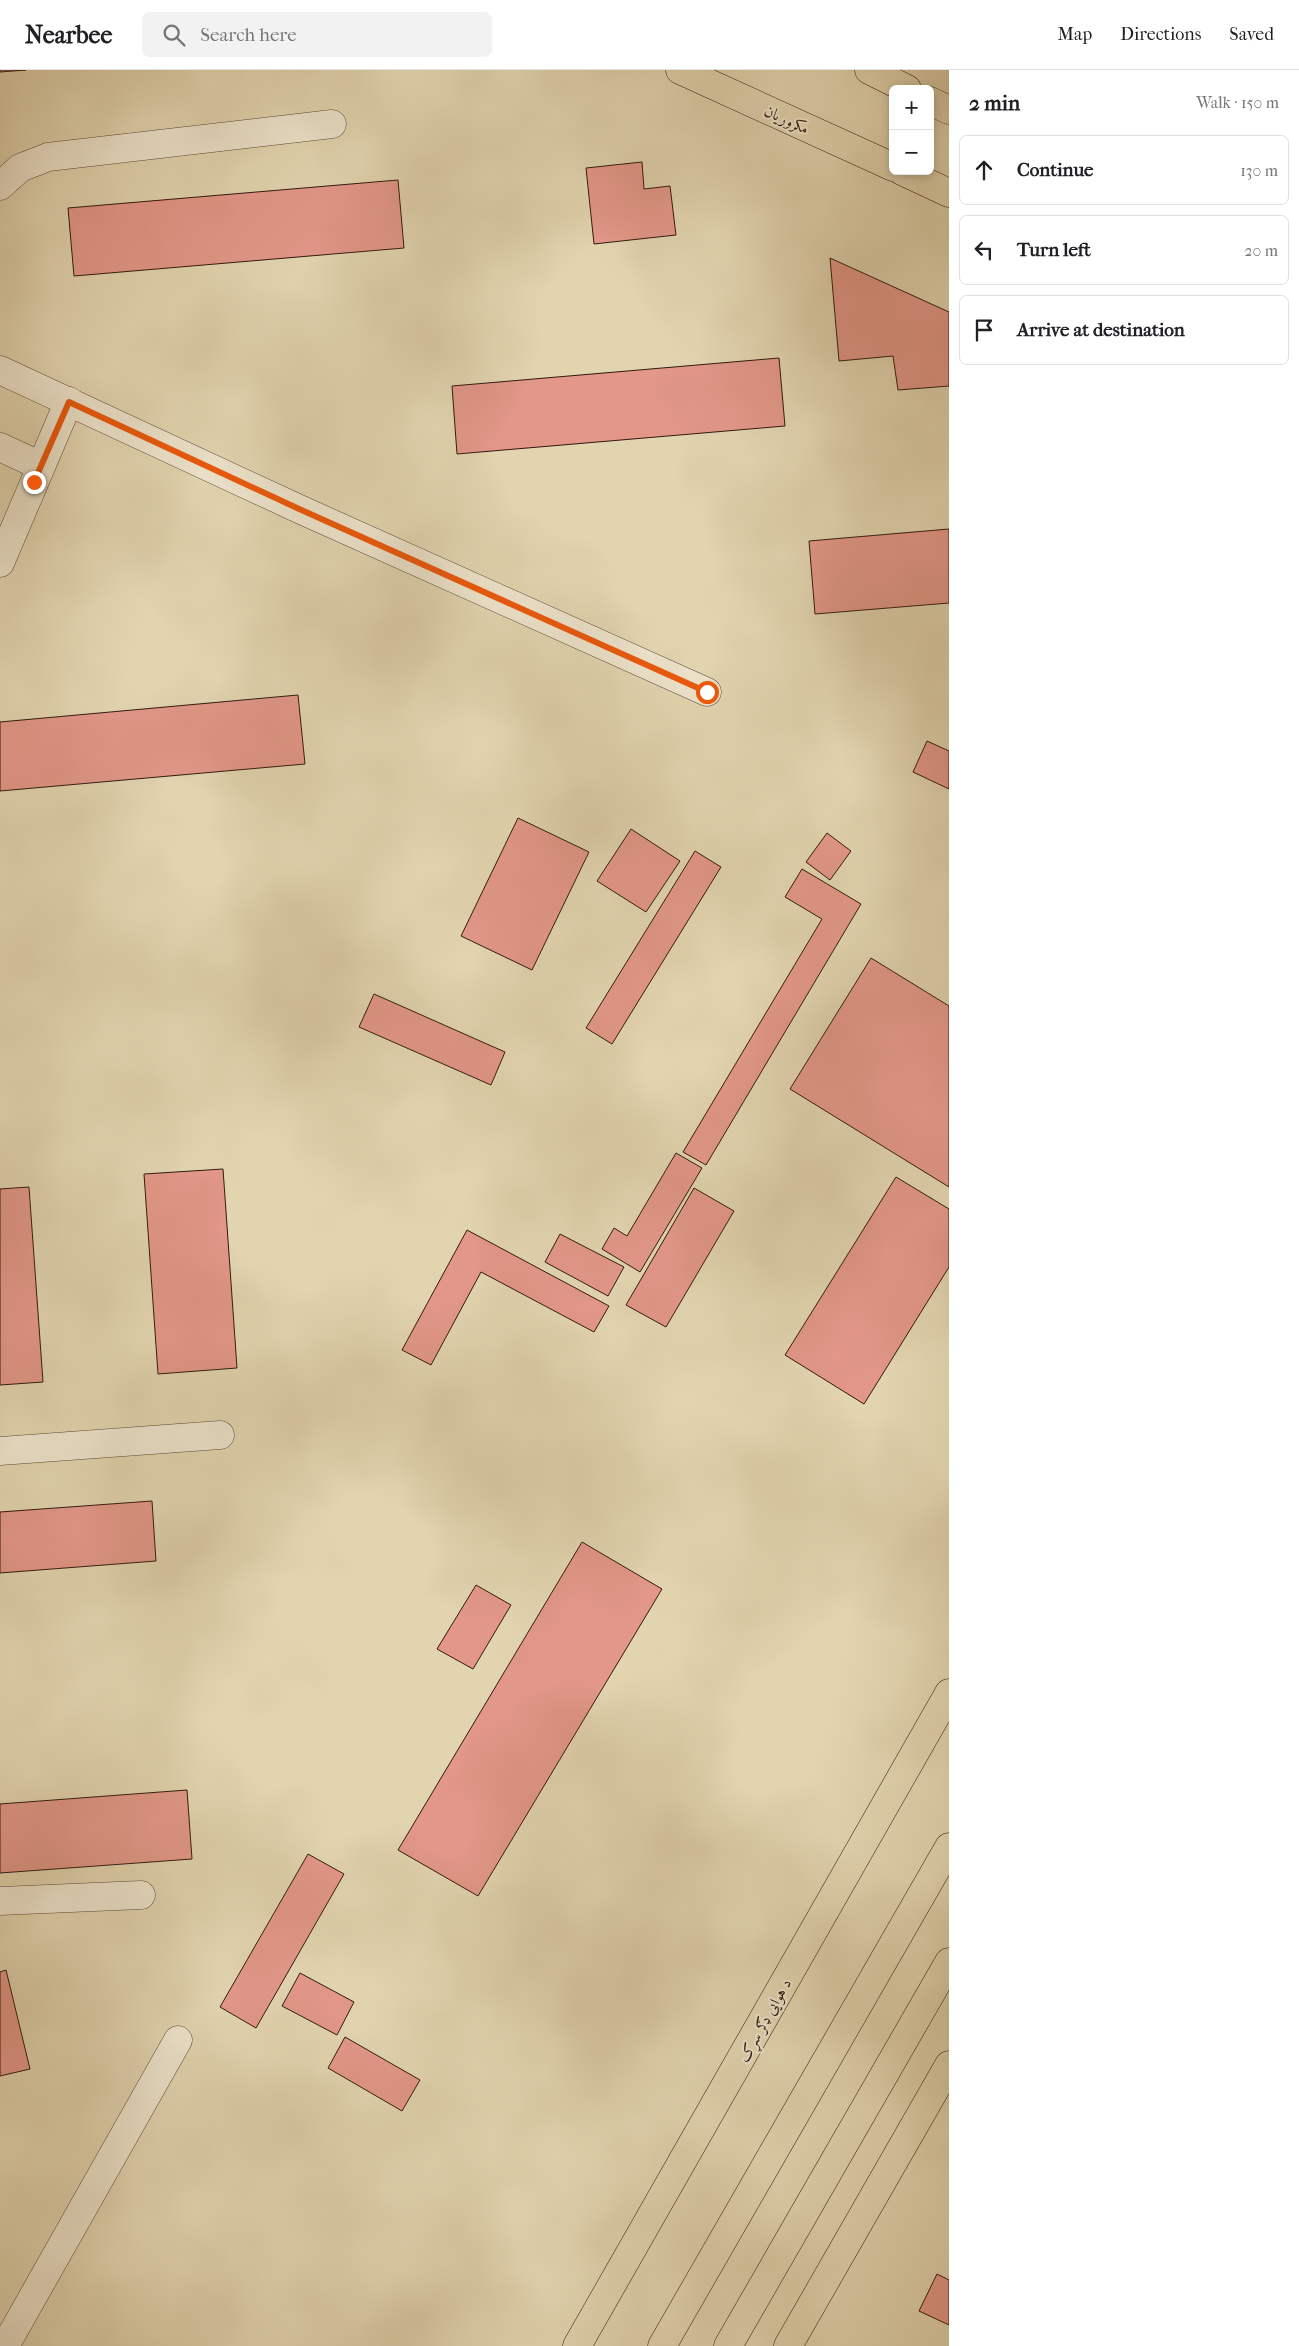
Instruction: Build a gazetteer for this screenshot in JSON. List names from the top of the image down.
{
  "streets": {
    "main road": ["مکروریان", "د هوایی ډګر سړک"]
  },
  "page": {
    "header": "Nearbee",
    "search": "Search here",
    "nav": ["Map", "Directions", "Saved"],
    "heading": ["2 min", "Walk · 150 m"],
    "map_buttons": ["+", "−"],
    "list": [
      ["Continue", "130 m"],
      ["Turn left", "20 m"],
      "Arrive at destination"
    ]
  }
}
